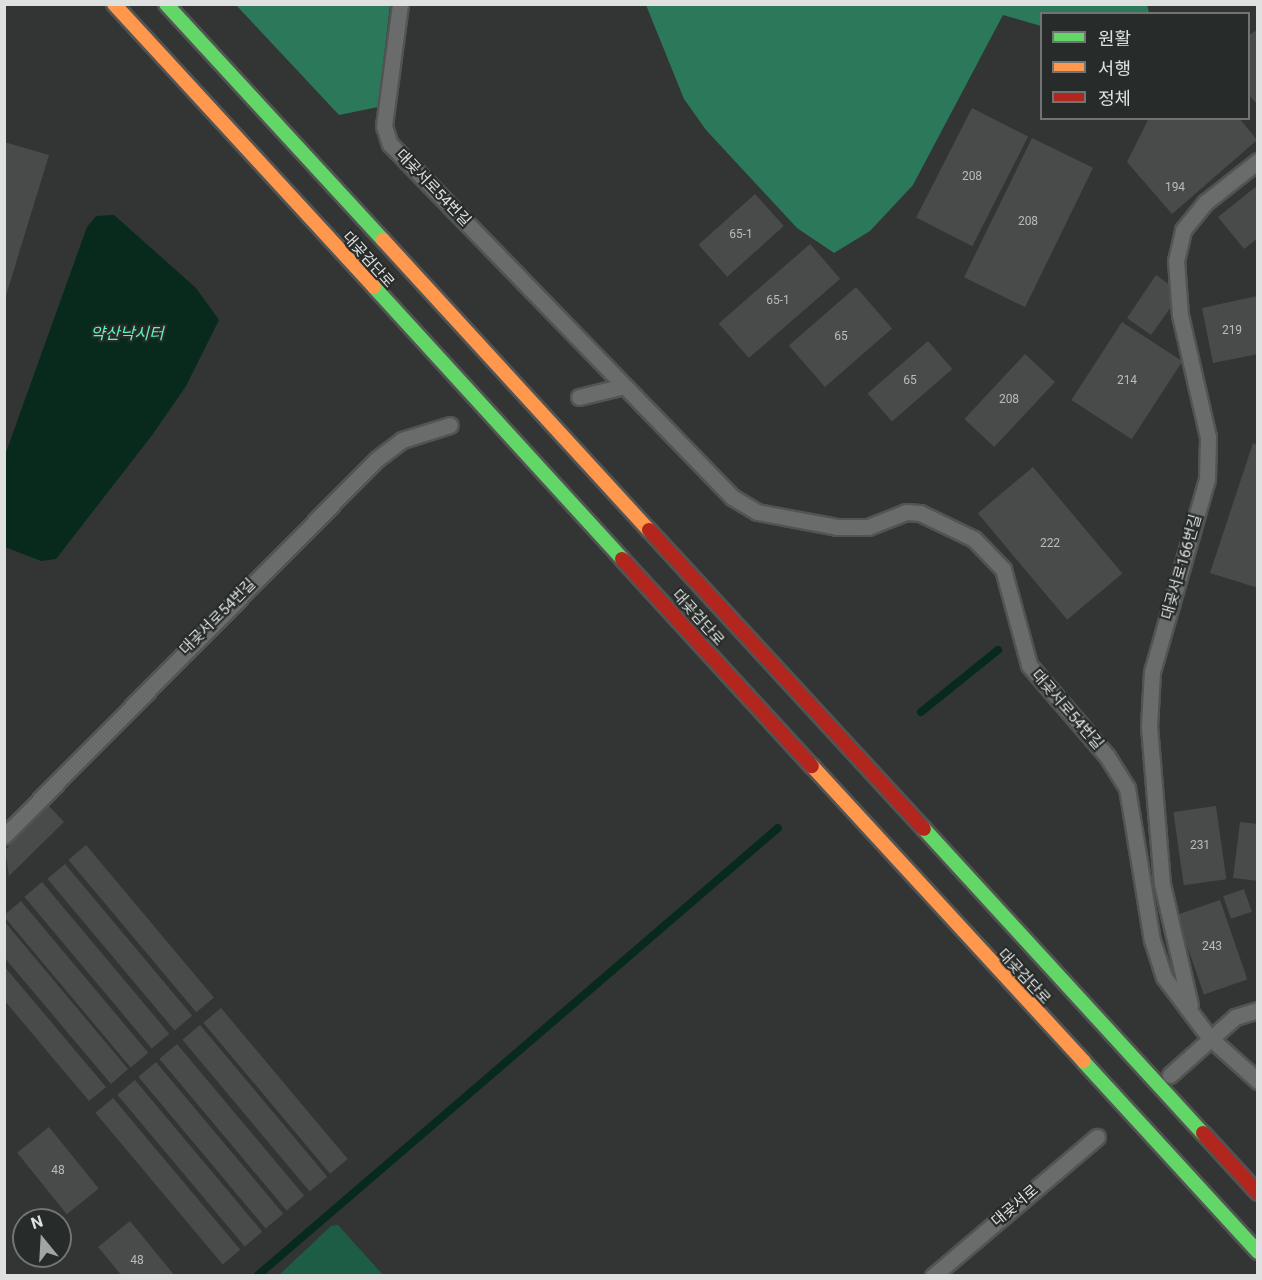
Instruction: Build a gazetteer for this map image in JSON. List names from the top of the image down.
{
  "streets": {
    "main road": ["대곶검단로"],
    "lane": ["대곶서로54번길", "대곶서로166번길", "대곶서로"]
  },
  "crossings": [
    ["대곶서로54번길", "대곶서로166번길"]
  ],
  "water": ["약산낙시터"],
  "house_numbers": [
    "208",
    "194",
    "208",
    "65-1",
    "65-1",
    "219",
    "65",
    "65",
    "214",
    "208",
    "222",
    "231",
    "243",
    "48",
    "48"
  ],
  "legend": ["원활", "서행", "정체"],
  "north": "top"
}
